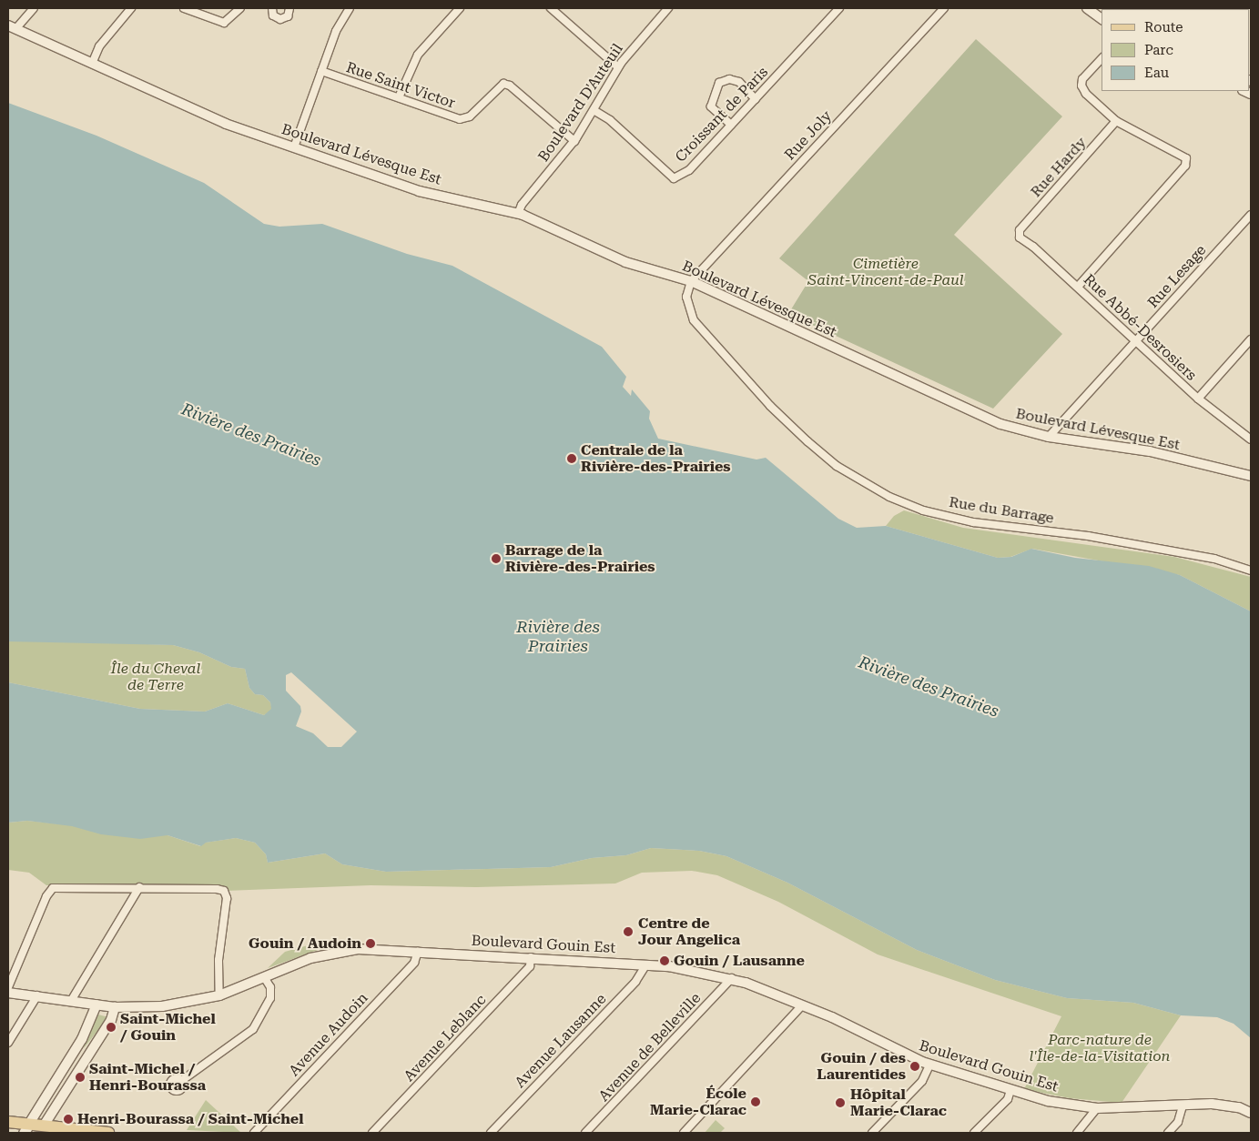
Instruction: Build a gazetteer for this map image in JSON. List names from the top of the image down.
{
  "streets": {
    "street": [
      "Rue Saint Victor",
      "Boulevard D'Auteuil",
      "Croissant de Paris",
      "Rue Joly",
      "Boulevard Lévesque Est",
      "Rue Hardy",
      "Rue Lesage",
      "Rue Abbé-Desrosiers",
      "Rue du Barrage",
      "Boulevard Gouin Est",
      "Avenue Audoin",
      "Avenue Leblanc",
      "Avenue Lausanne",
      "Avenue de Belleville"
    ]
  },
  "crossings": [
    ["Rue Saint Victor", "Boulevard D'Auteuil"],
    ["Boulevard D'Auteuil", "Croissant de Paris"],
    ["Boulevard D'Auteuil", "Boulevard Lévesque Est"],
    ["Rue Joly", "Boulevard Lévesque Est"],
    ["Rue Joly", "Rue du Barrage"],
    ["Boulevard Lévesque Est", "Rue Lesage"],
    ["Boulevard Lévesque Est", "Rue du Barrage"],
    ["Rue Hardy", "Rue Abbé-Desrosiers"],
    ["Rue Lesage", "Rue Abbé-Desrosiers"],
    ["Boulevard Gouin Est", "Avenue Audoin"],
    ["Boulevard Gouin Est", "Avenue Leblanc"],
    ["Boulevard Gouin Est", "Avenue Lausanne"],
    ["Boulevard Gouin Est", "Avenue de Belleville"]
  ],
  "water": ["Rivière des Prairies"],
  "parks": ["Cimetière Saint-Vincent-de-Paul", "Île du Cheval de Terre", "Parc-nature de l'Île-de-la-Visitation"],
  "places": [
    "Centrale de la Rivière-des-Prairies",
    "Barrage de la Rivière-des-Prairies",
    "Centre de Jour Angelica",
    "Gouin / Audoin",
    "Gouin / Lausanne",
    "Saint-Michel / Gouin",
    "Gouin / des Laurentides",
    "Saint-Michel / Henri-Bourassa",
    "École Marie-Clarac",
    "Hôpital Marie-Clarac",
    "Henri-Bourassa / Saint-Michel"
  ],
  "legend": ["Route", "Parc", "Eau"]
}
